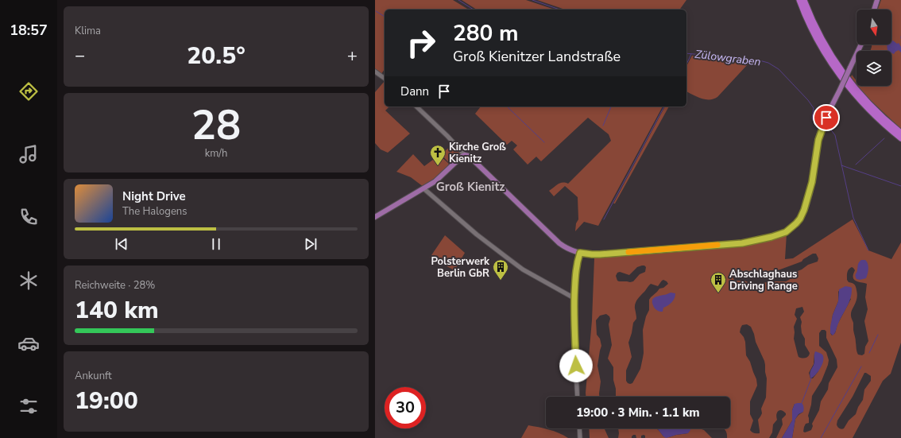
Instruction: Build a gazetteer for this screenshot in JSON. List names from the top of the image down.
{
  "districts": ["Groß Kienitz"],
  "water": ["Zülowgraben"],
  "places": {
    "church": ["Kirche Groß Kienitz"],
    "building": ["Polsterwerk Berlin GbR", "Abschlaghaus Driving Range"]
  },
  "north": "bottom",
  "page": {
    "tabs": "18:57",
    "tile": [
      "Klima",
      ["28", "km/h"],
      ["Reichweite · 28%", "140 km"],
      ["Ankunft", "19:00"]
    ],
    "turn": ["280 m", "Groß Kienitzer Landstraße"],
    "heat": ["−", "20.5°", "+"],
    "then": "Dann",
    "song": ["Night Drive", "The Halogens"],
    "limit": "30",
    "trip": "19:00 · 3 Min. · 1.1 km"
  }
}
